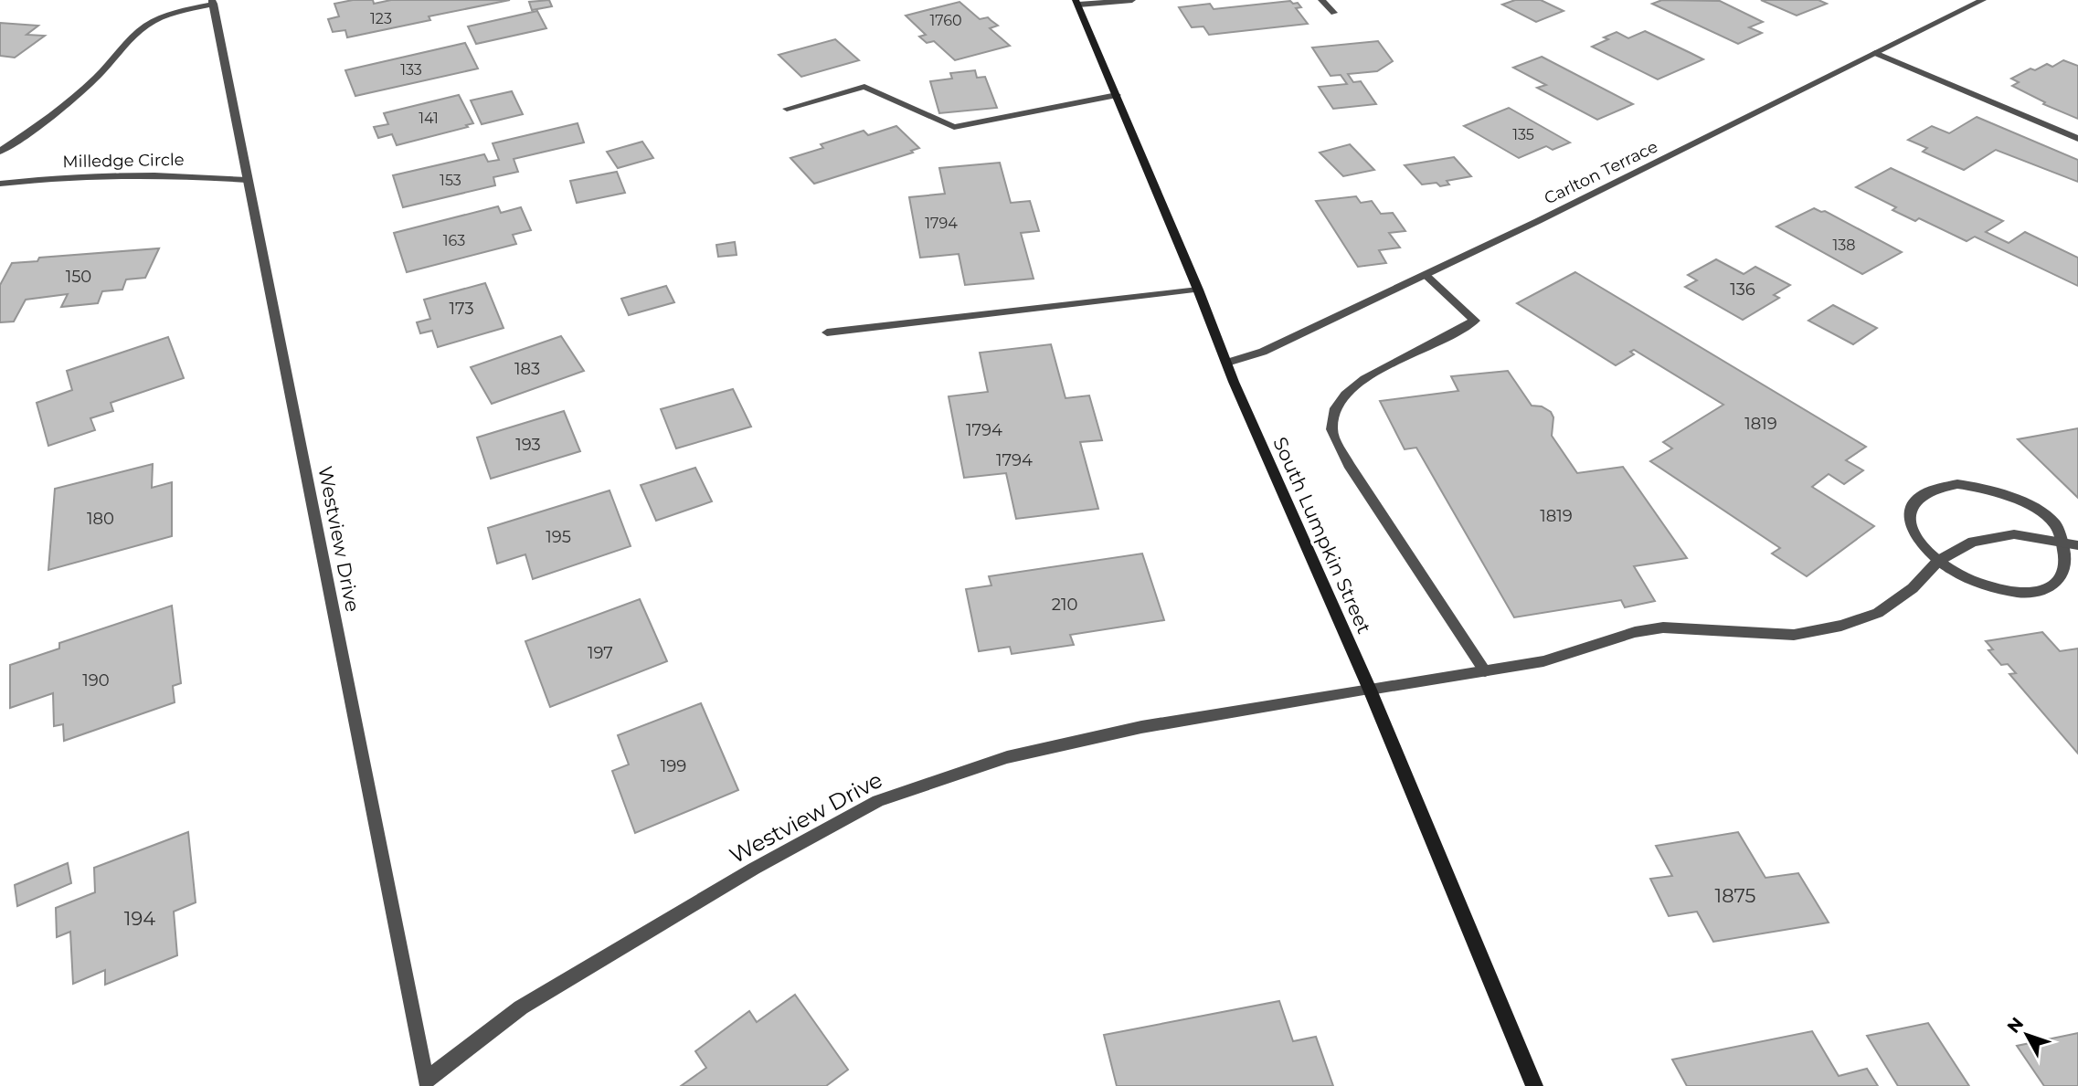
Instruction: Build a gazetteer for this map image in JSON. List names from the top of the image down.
{
  "streets": {
    "main road": ["South Lumpkin Street"],
    "street": ["Milledge Circle", "Carlton Terrace", "Westview Drive"]
  },
  "crossings": [
    ["Milledge Circle", "Westview Drive"],
    ["Carlton Terrace", "South Lumpkin Street"],
    ["South Lumpkin Street", "Westview Drive"]
  ],
  "house_numbers": [
    "123",
    "1760",
    "133",
    "141",
    "135",
    "153",
    "1794",
    "163",
    "138",
    "150",
    "136",
    "173",
    "183",
    "1819",
    "1794",
    "193",
    "1794",
    "1819",
    "180",
    "195",
    "210",
    "197",
    "190",
    "199",
    "1875",
    "194"
  ],
  "north": "top left"
}
